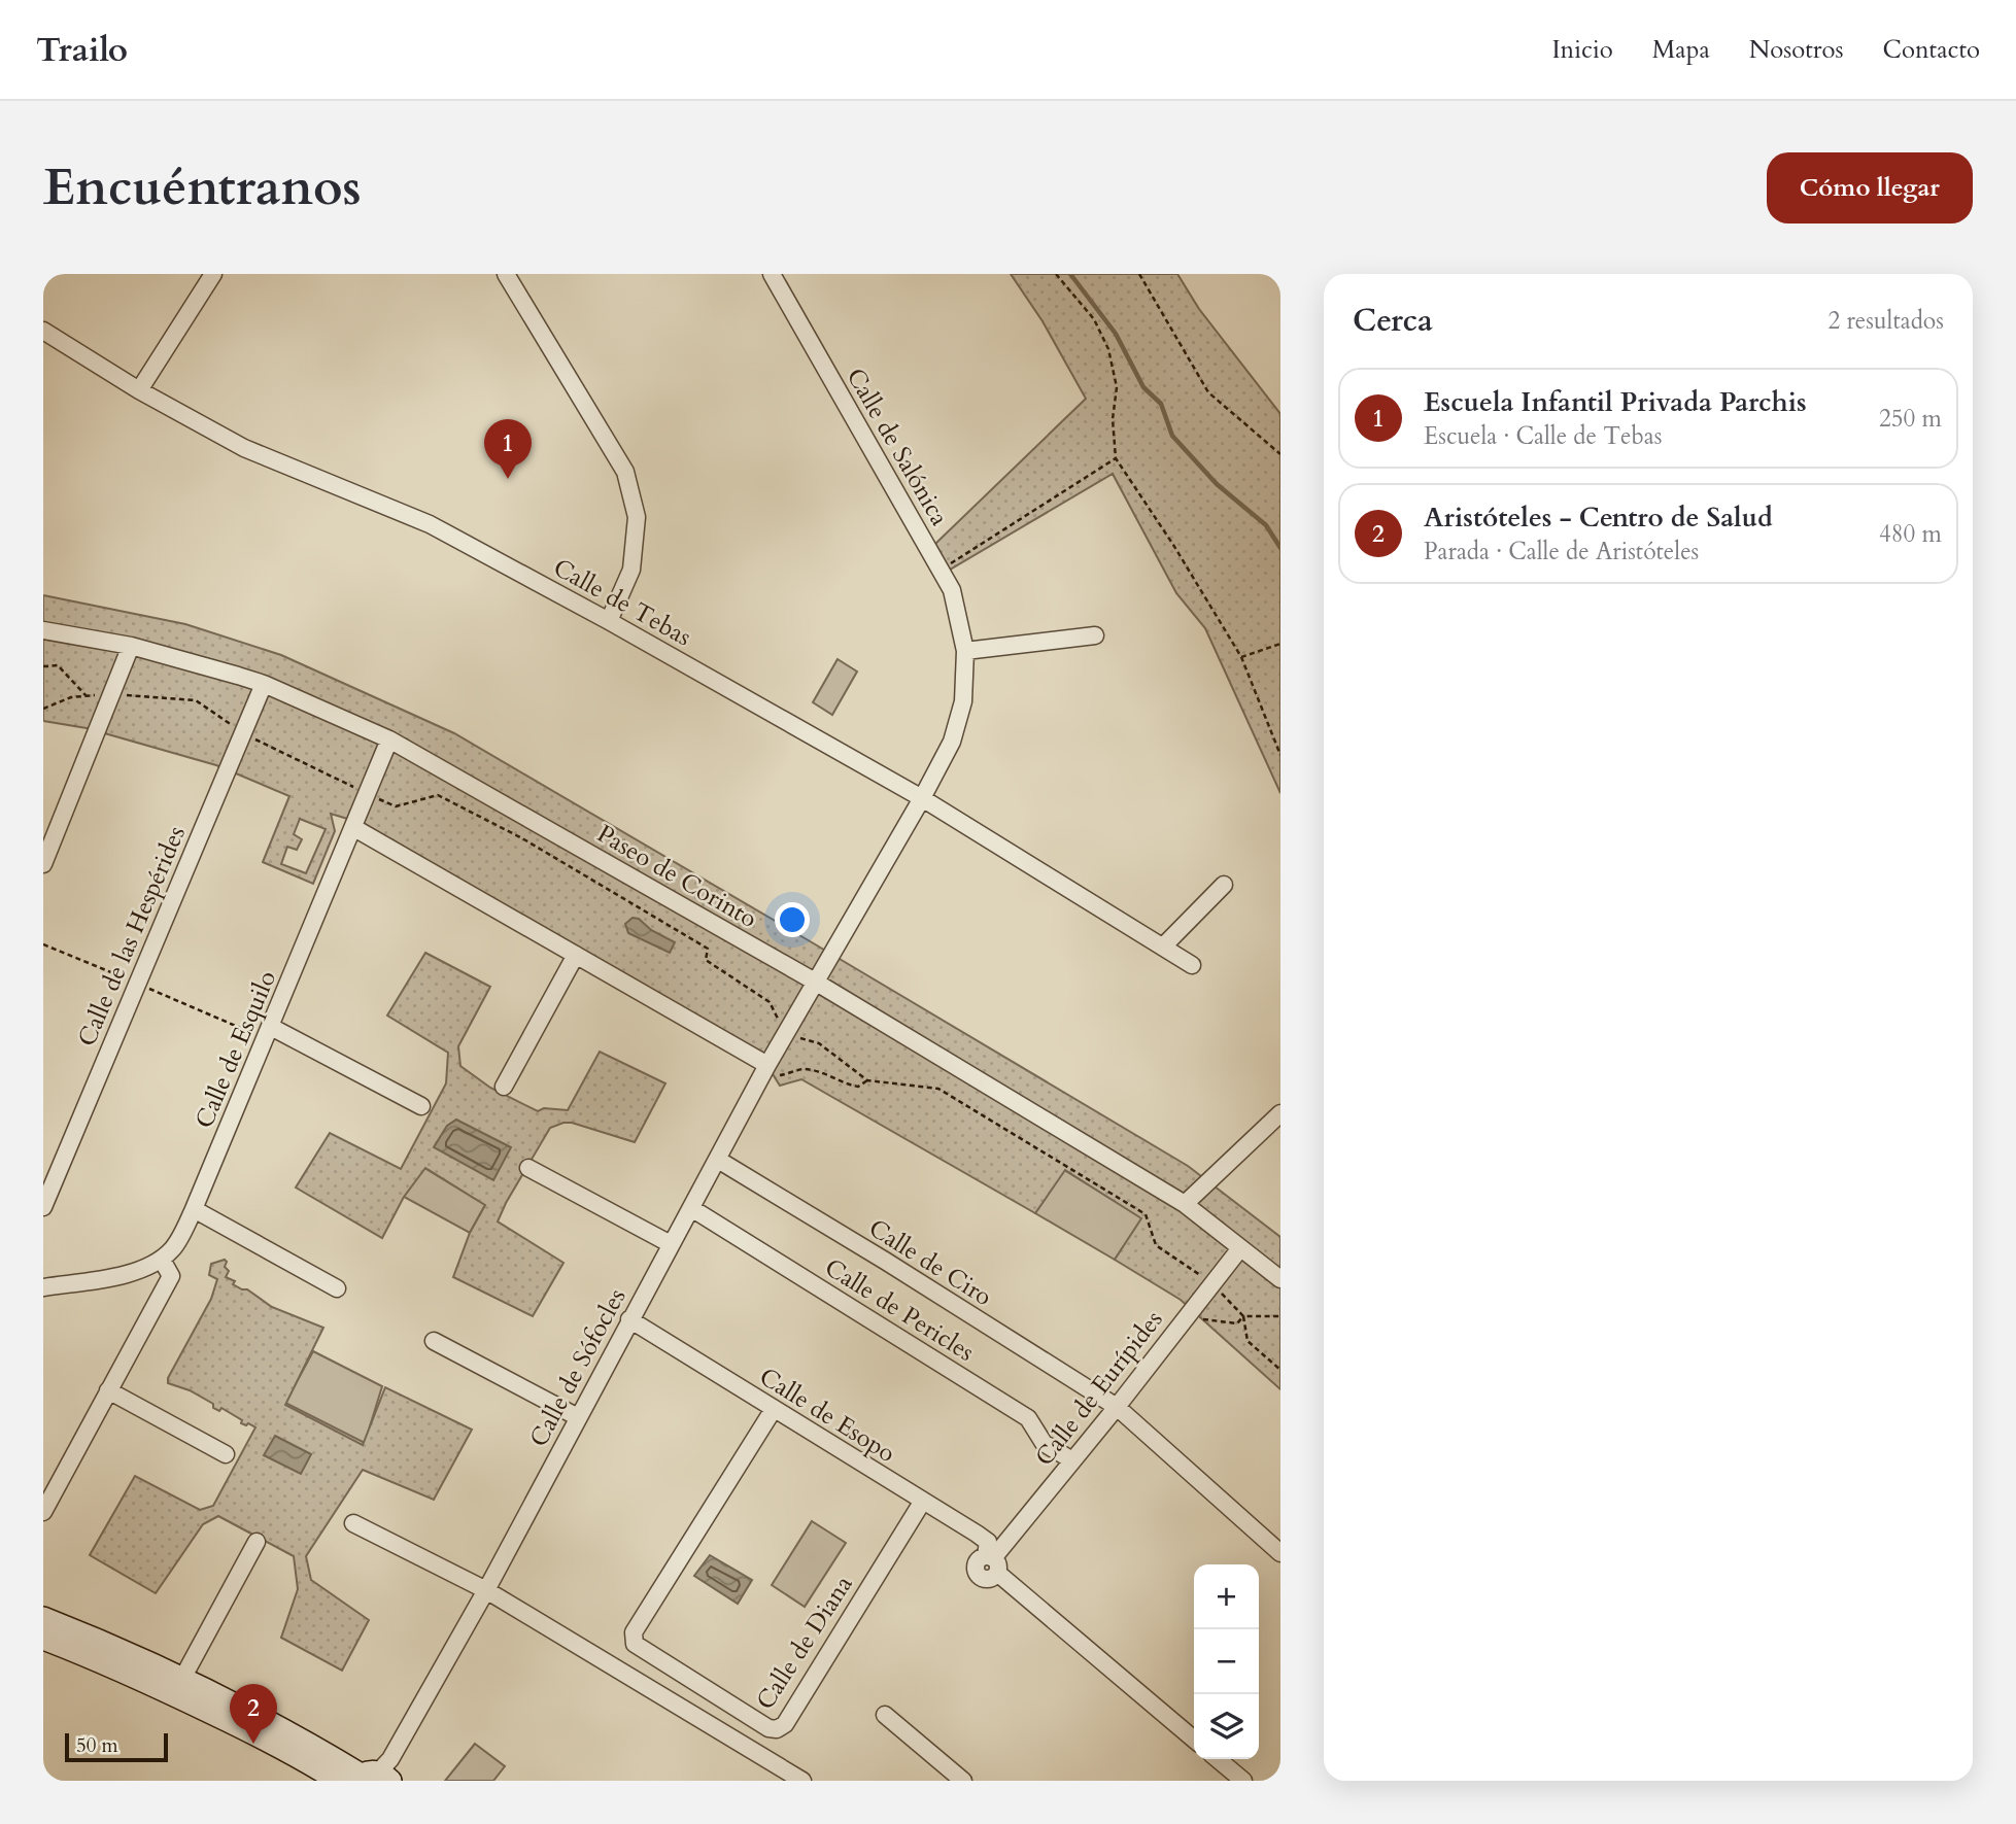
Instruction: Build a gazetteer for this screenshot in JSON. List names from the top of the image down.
{
  "streets": {
    "street": [
      "Calle de Salónica",
      "Calle de Tebas",
      "Paseo de Corinto",
      "Calle de las Hespérides",
      "Calle de Esquilo",
      "Calle de Ciro",
      "Calle de Pericles",
      "Calle de Sófocles",
      "Calle de Eurípides",
      "Calle de Esopo",
      "Calle de Diana"
    ]
  },
  "crossings": [
    ["Calle de Salónica", "Calle de Tebas"],
    ["Calle de Salónica", "Paseo de Corinto"],
    ["Calle de Salónica", "Calle de Sófocles"],
    ["Paseo de Corinto", "Calle de las Hespérides"],
    ["Paseo de Corinto", "Calle de Esquilo"],
    ["Paseo de Corinto", "Calle de Sófocles"],
    ["Paseo de Corinto", "Calle de Eurípides"],
    ["Calle de Ciro", "Calle de Sófocles"],
    ["Calle de Ciro", "Calle de Eurípides"],
    ["Calle de Pericles", "Calle de Sófocles"],
    ["Calle de Pericles", "Calle de Eurípides"],
    ["Calle de Sófocles", "Calle de Esopo"],
    ["Calle de Eurípides", "Calle de Esopo"],
    ["Calle de Esopo", "Calle de Diana"]
  ],
  "scale_bar": "50 m",
  "page": {
    "header": "Trailo",
    "nav": [
      "Inicio",
      "Mapa",
      "Nosotros",
      "Contacto"
    ],
    "buttons": "Cómo llegar",
    "title": "Encuéntranos",
    "heading": ["Cerca", "2 resultados"],
    "list": [
      {
        "mark": "1",
        "name": "Escuela Infantil Privada Parchis",
        "note": "Escuela · Calle de Tebas",
        "value": "250 m"
      },
      {
        "mark": "2",
        "name": "Aristóteles - Centro de Salud",
        "note": "Parada · Calle de Aristóteles",
        "value": "480 m"
      }
    ],
    "pins": ["1", "2"],
    "map_buttons": ["+", "−"],
    "scale": "50 m"
  }
}
